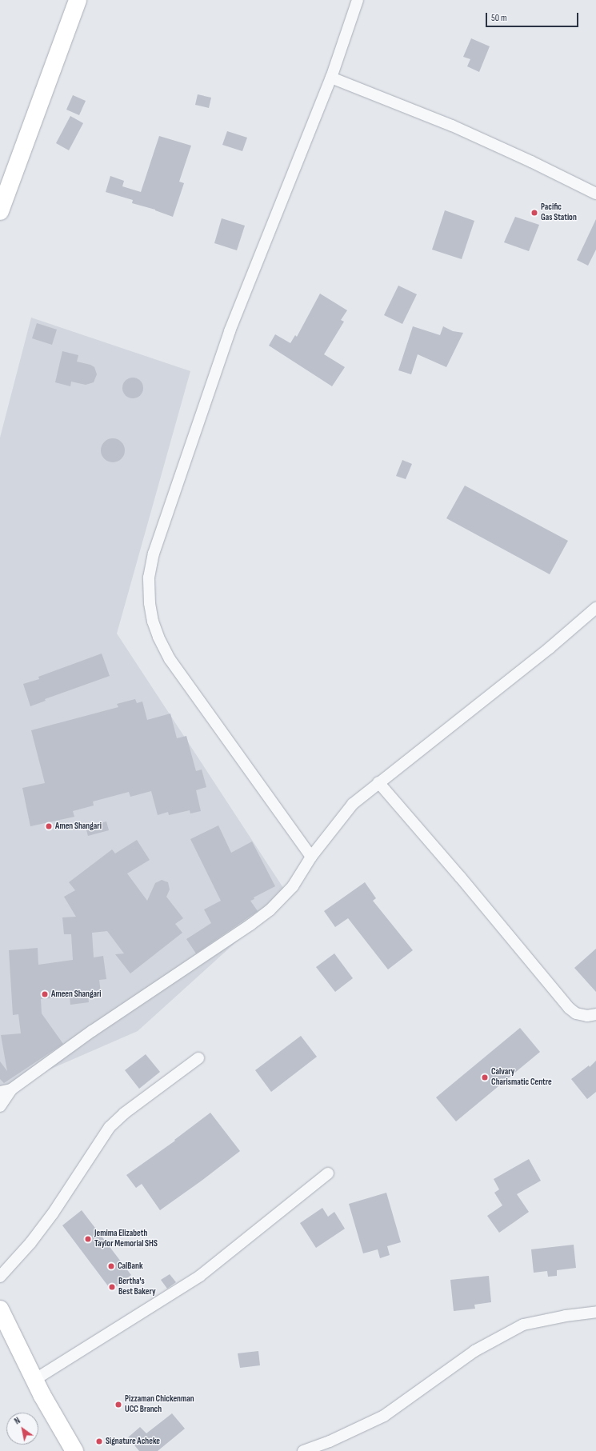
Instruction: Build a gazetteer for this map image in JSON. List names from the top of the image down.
{
  "places": [
    "Pacific Gas Station",
    "Amen Shangari",
    "Ameen Shangari",
    "Calvary Charismatic Centre",
    "Jemima Elizabeth Taylor Memorial SHS",
    "CalBank",
    "Bertha's Best Bakery",
    "Pizzaman Chickenman UCC Branch",
    "Signature Acheke"
  ],
  "scale_bar": "50 m",
  "north": "top left"
}
